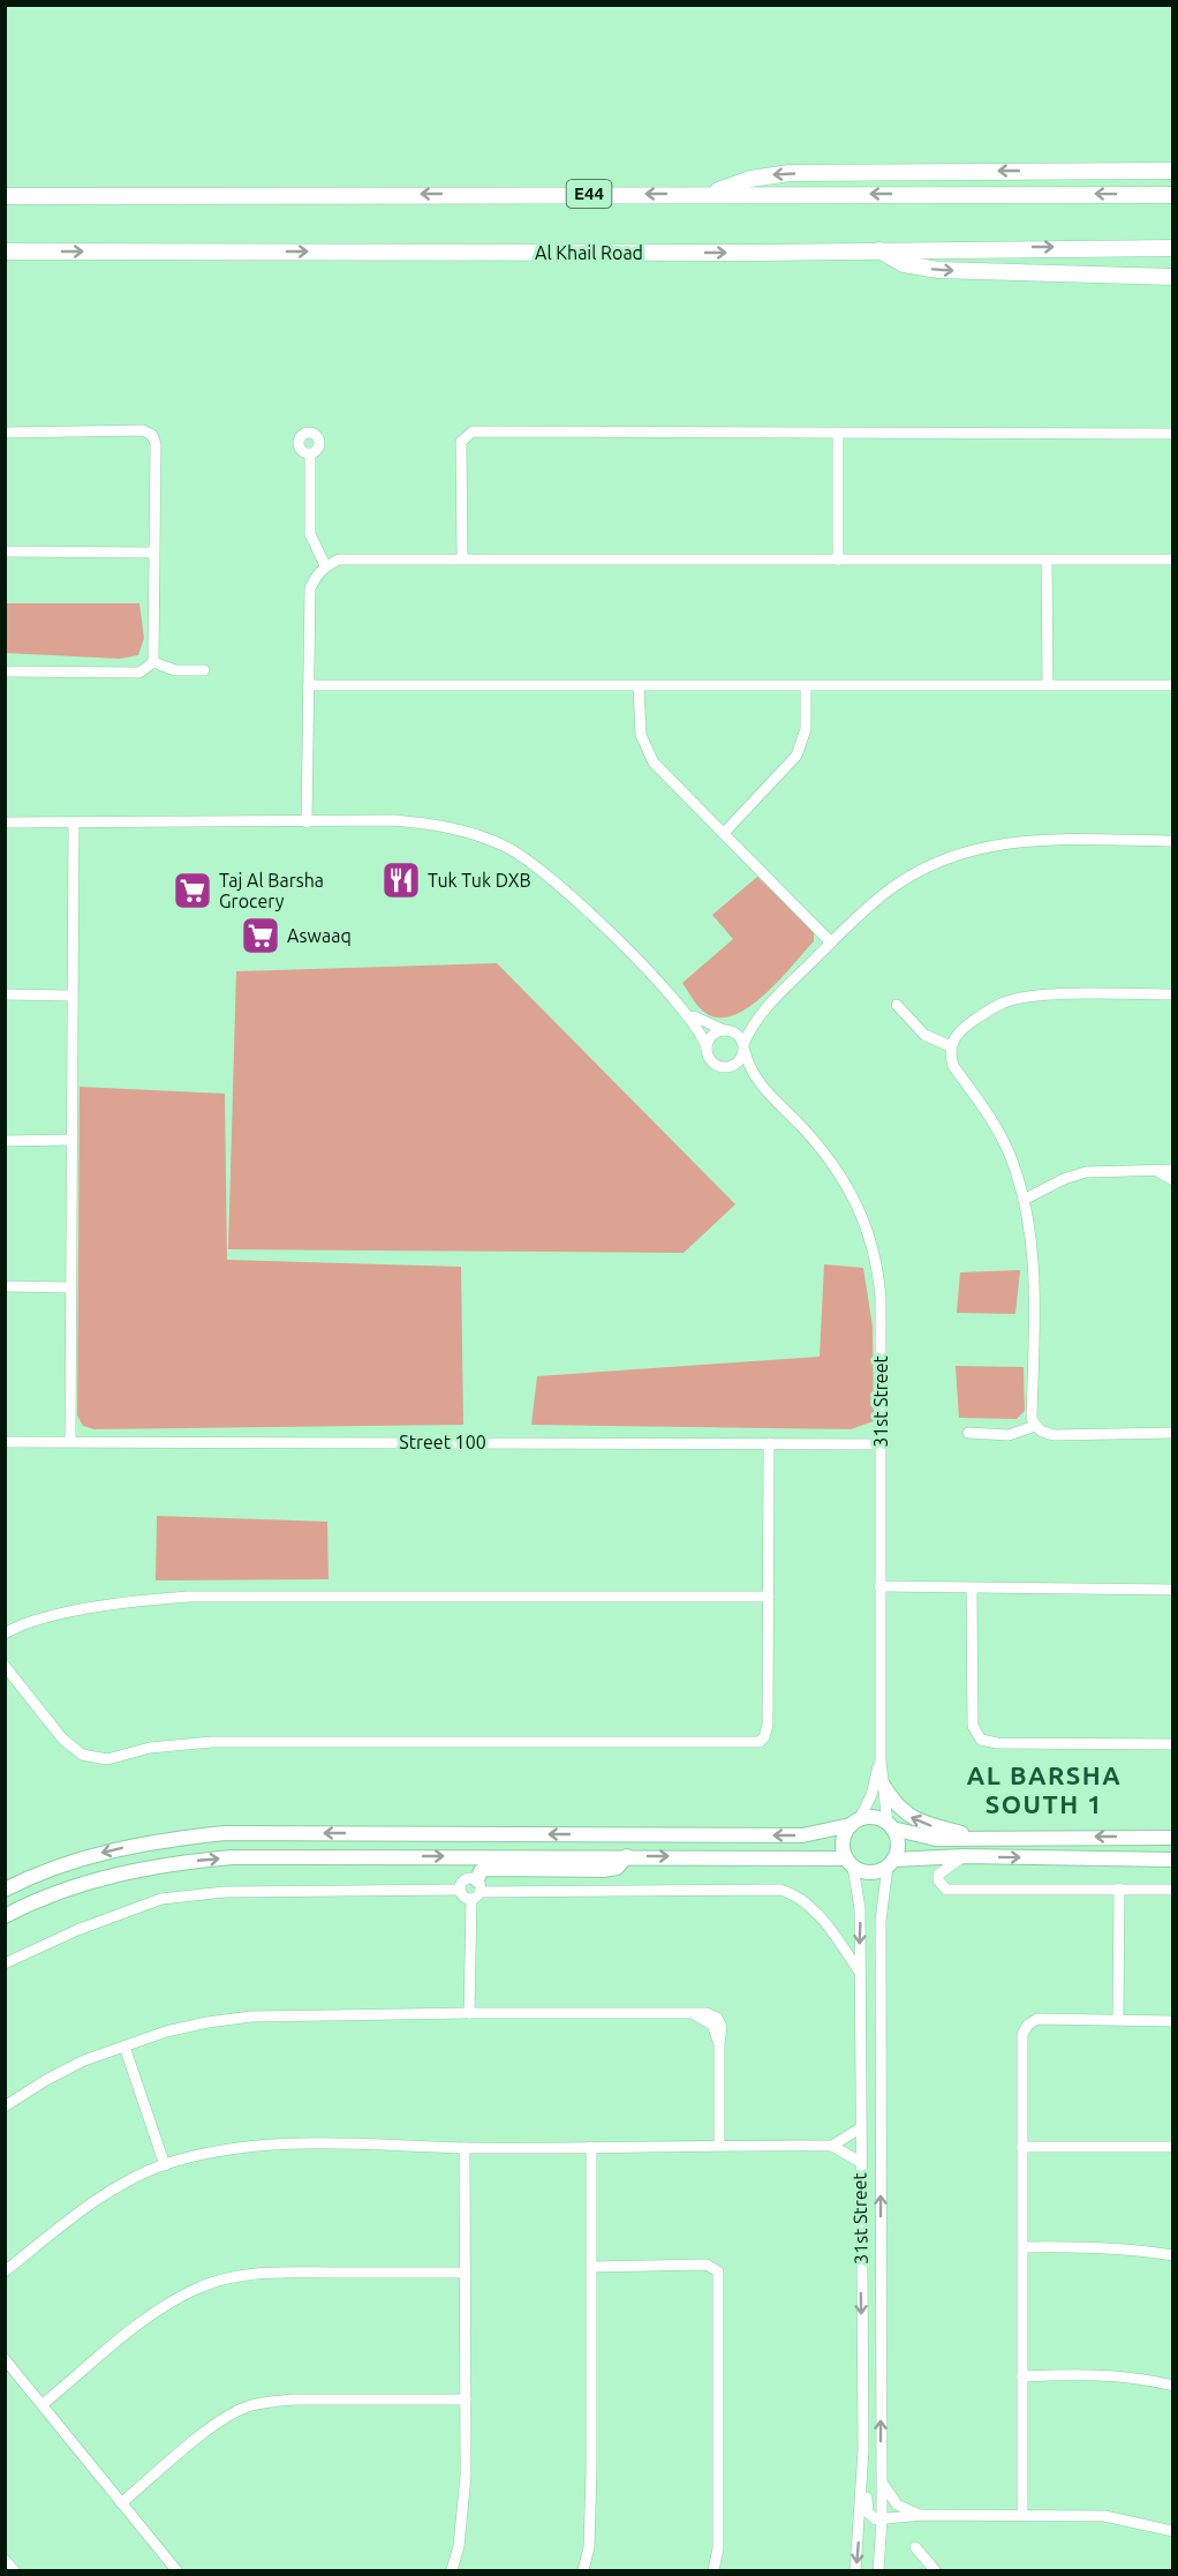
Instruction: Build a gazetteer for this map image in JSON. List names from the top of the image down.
{
  "streets": {
    "highway": ["E44", "Al Khail Road"],
    "street": ["31st Street", "Street 100"]
  },
  "crossings": [
    ["31st Street", "Street 100"]
  ],
  "districts": ["AL BARSHA SOUTH 1"],
  "places": {
    "restaurant": ["Tuk Tuk DXB"],
    "supermarket": ["Taj Al Barsha Grocery", "Aswaaq"]
  }
}
